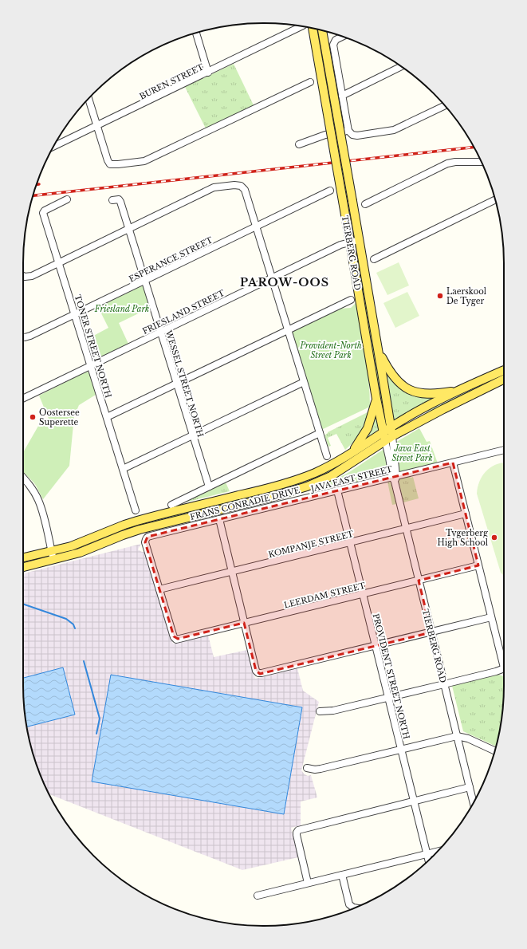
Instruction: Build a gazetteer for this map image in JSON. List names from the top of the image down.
{
  "streets": {
    "main road": ["TIERBERG ROAD", "FRANS CONRADIE DRIVE"],
    "street": [
      "BUREN STREET",
      "ESPERANCE STREET",
      "FRIESLAND STREET",
      "TONER STREET NORTH",
      "WESSEL STREET NORTH",
      "JAVA EAST STREET",
      "KOMPANJE STREET",
      "LEERDAM STREET",
      "PROVIDENT STREET NORTH"
    ]
  },
  "crossings": [
    ["TIERBERG ROAD", "FRIESLAND STREET"],
    ["TIERBERG ROAD", "JAVA EAST STREET"],
    ["TIERBERG ROAD", "FRANS CONRADIE DRIVE"],
    ["TIERBERG ROAD", "KOMPANJE STREET"],
    ["TIERBERG ROAD", "LEERDAM STREET"],
    ["ESPERANCE STREET", "TONER STREET NORTH"],
    ["ESPERANCE STREET", "WESSEL STREET NORTH"],
    ["FRIESLAND STREET", "TONER STREET NORTH"],
    ["FRIESLAND STREET", "WESSEL STREET NORTH"],
    ["JAVA EAST STREET", "KOMPANJE STREET"],
    ["JAVA EAST STREET", "LEERDAM STREET"],
    ["JAVA EAST STREET", "PROVIDENT STREET NORTH"],
    ["KOMPANJE STREET", "LEERDAM STREET"],
    ["KOMPANJE STREET", "PROVIDENT STREET NORTH"],
    ["LEERDAM STREET", "PROVIDENT STREET NORTH"]
  ],
  "districts": ["PAROW-OOS"],
  "parks": ["Friesland Park", "Provident-North Street Park", "Java East Street Park"],
  "places": ["Laerskool De Tyger", "Oostersee Superette", "Tygerberg High School"]
}
